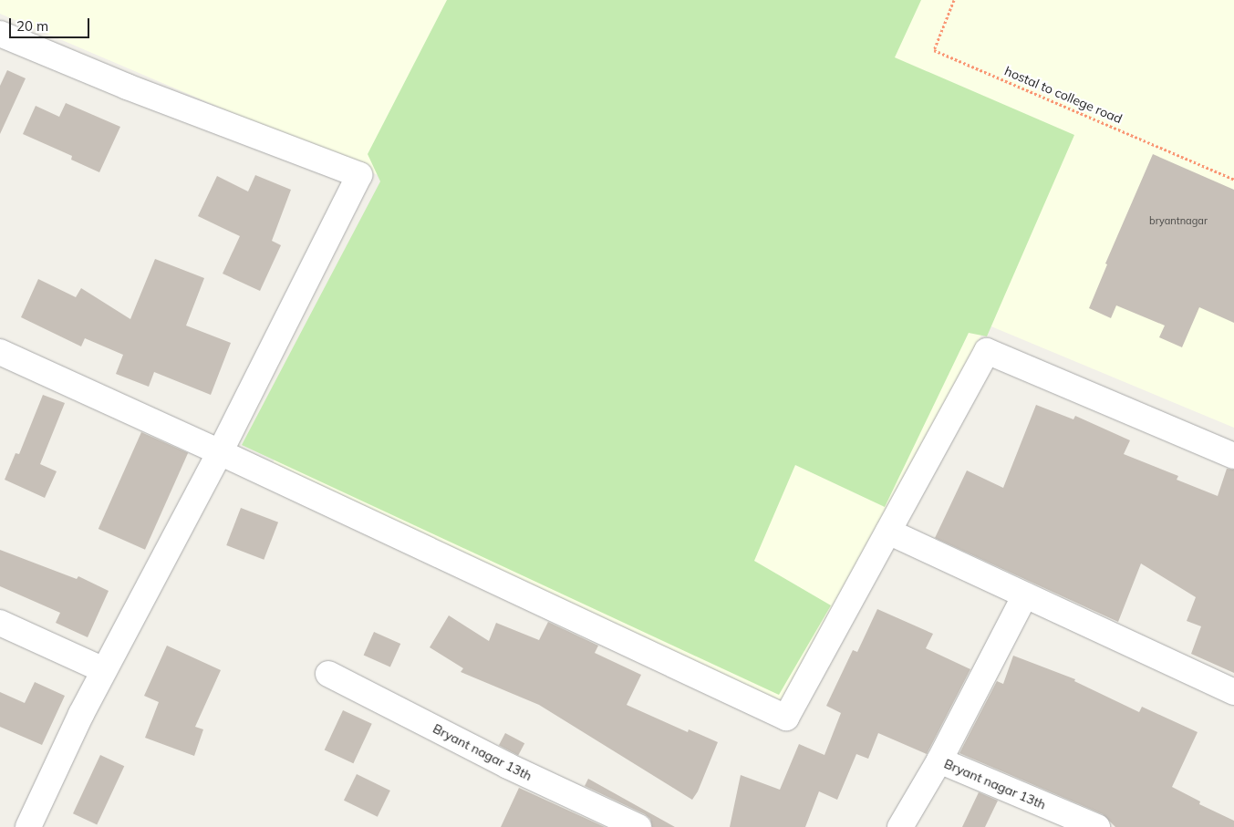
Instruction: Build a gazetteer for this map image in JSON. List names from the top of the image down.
{
  "streets": {
    "street": ["Bryant nagar 13th"],
    "path": ["hostal to college road"]
  },
  "house_numbers": ["bryantnagar"],
  "scale_bar": "20 m"
}
